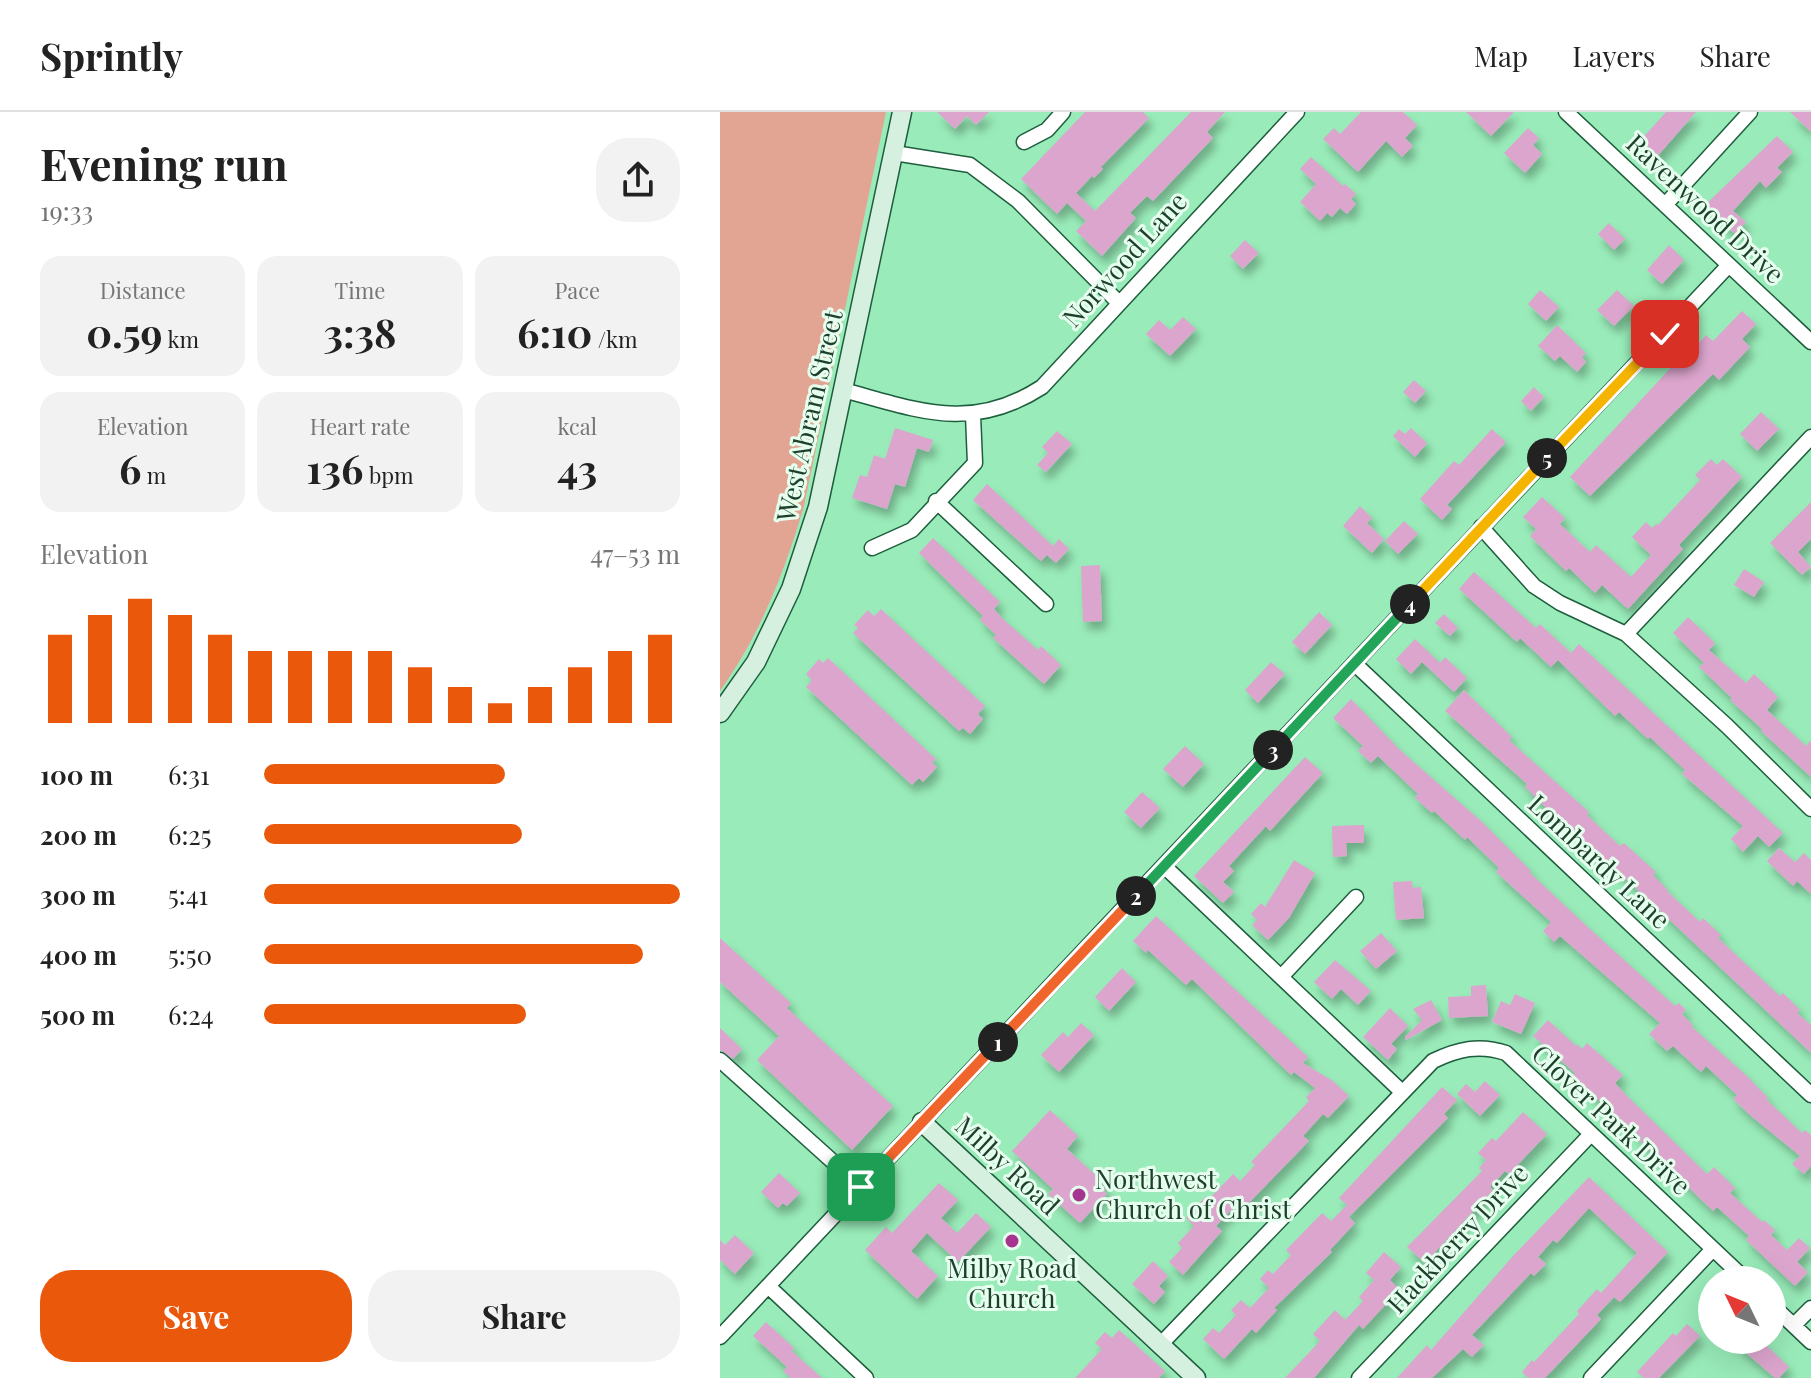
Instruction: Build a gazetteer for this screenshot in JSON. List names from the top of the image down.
{
  "streets": {
    "main road": ["West Abram Street", "Milby Road"],
    "street": [
      "Ravenwood Drive",
      "Norwood Lane",
      "Lombardy Lane",
      "Clover Park Drive",
      "Hackberry Drive"
    ]
  },
  "crossings": [
    ["Norwood Lane", "West Abram Street"],
    ["Clover Park Drive", "Milby Road"],
    ["Clover Park Drive", "Hackberry Drive"]
  ],
  "places": ["Northwest Church of Christ", "Milby Road Church"],
  "north": "top left",
  "page": {
    "header": "Sprintly",
    "nav": ["Map", "Layers", "Share"],
    "heading": ["Evening run", "19:33"],
    "stats": [
      ["Distance", "0.59 km"],
      ["Time", "3:38"],
      ["Pace", "6:10 /km"],
      ["Elevation", "6 m"],
      ["Heart rate", "136 bpm"],
      ["kcal", "43"]
    ],
    "pins": [
      "5",
      "4",
      "3",
      "2",
      "1"
    ],
    "chart": ["Elevation", "47–53 m"],
    "list": [
      {
        "name": "100 m",
        "note": "6:31"
      },
      {
        "name": "200 m",
        "note": "6:25"
      },
      {
        "name": "300 m",
        "note": "5:41"
      },
      {
        "name": "400 m",
        "note": "5:50"
      },
      {
        "name": "500 m",
        "note": "6:24"
      }
    ],
    "buttons": ["Save", "Share"]
  }
}
